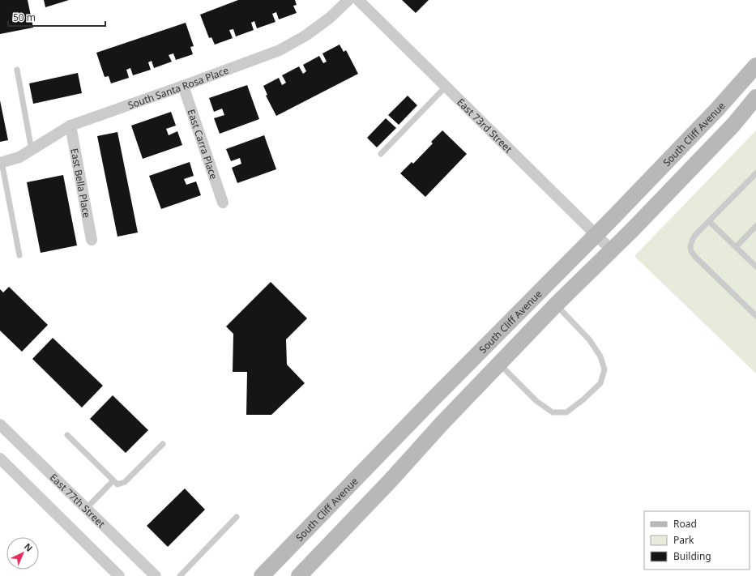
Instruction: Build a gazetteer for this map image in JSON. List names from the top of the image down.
{
  "streets": {
    "main road": ["South Cliff Avenue"],
    "street": [
      "South Santa Rosa Place",
      "East 73rd Street",
      "East Carra Place",
      "East Bella Place",
      "East 77th Street"
    ]
  },
  "crossings": [
    ["South Santa Rosa Place", "East Carra Place"],
    ["South Santa Rosa Place", "East Bella Place"],
    ["East 73rd Street", "South Cliff Avenue"]
  ],
  "legend": ["Road", "Park", "Building"],
  "scale_bar": "50 m",
  "north": "top right"
}
